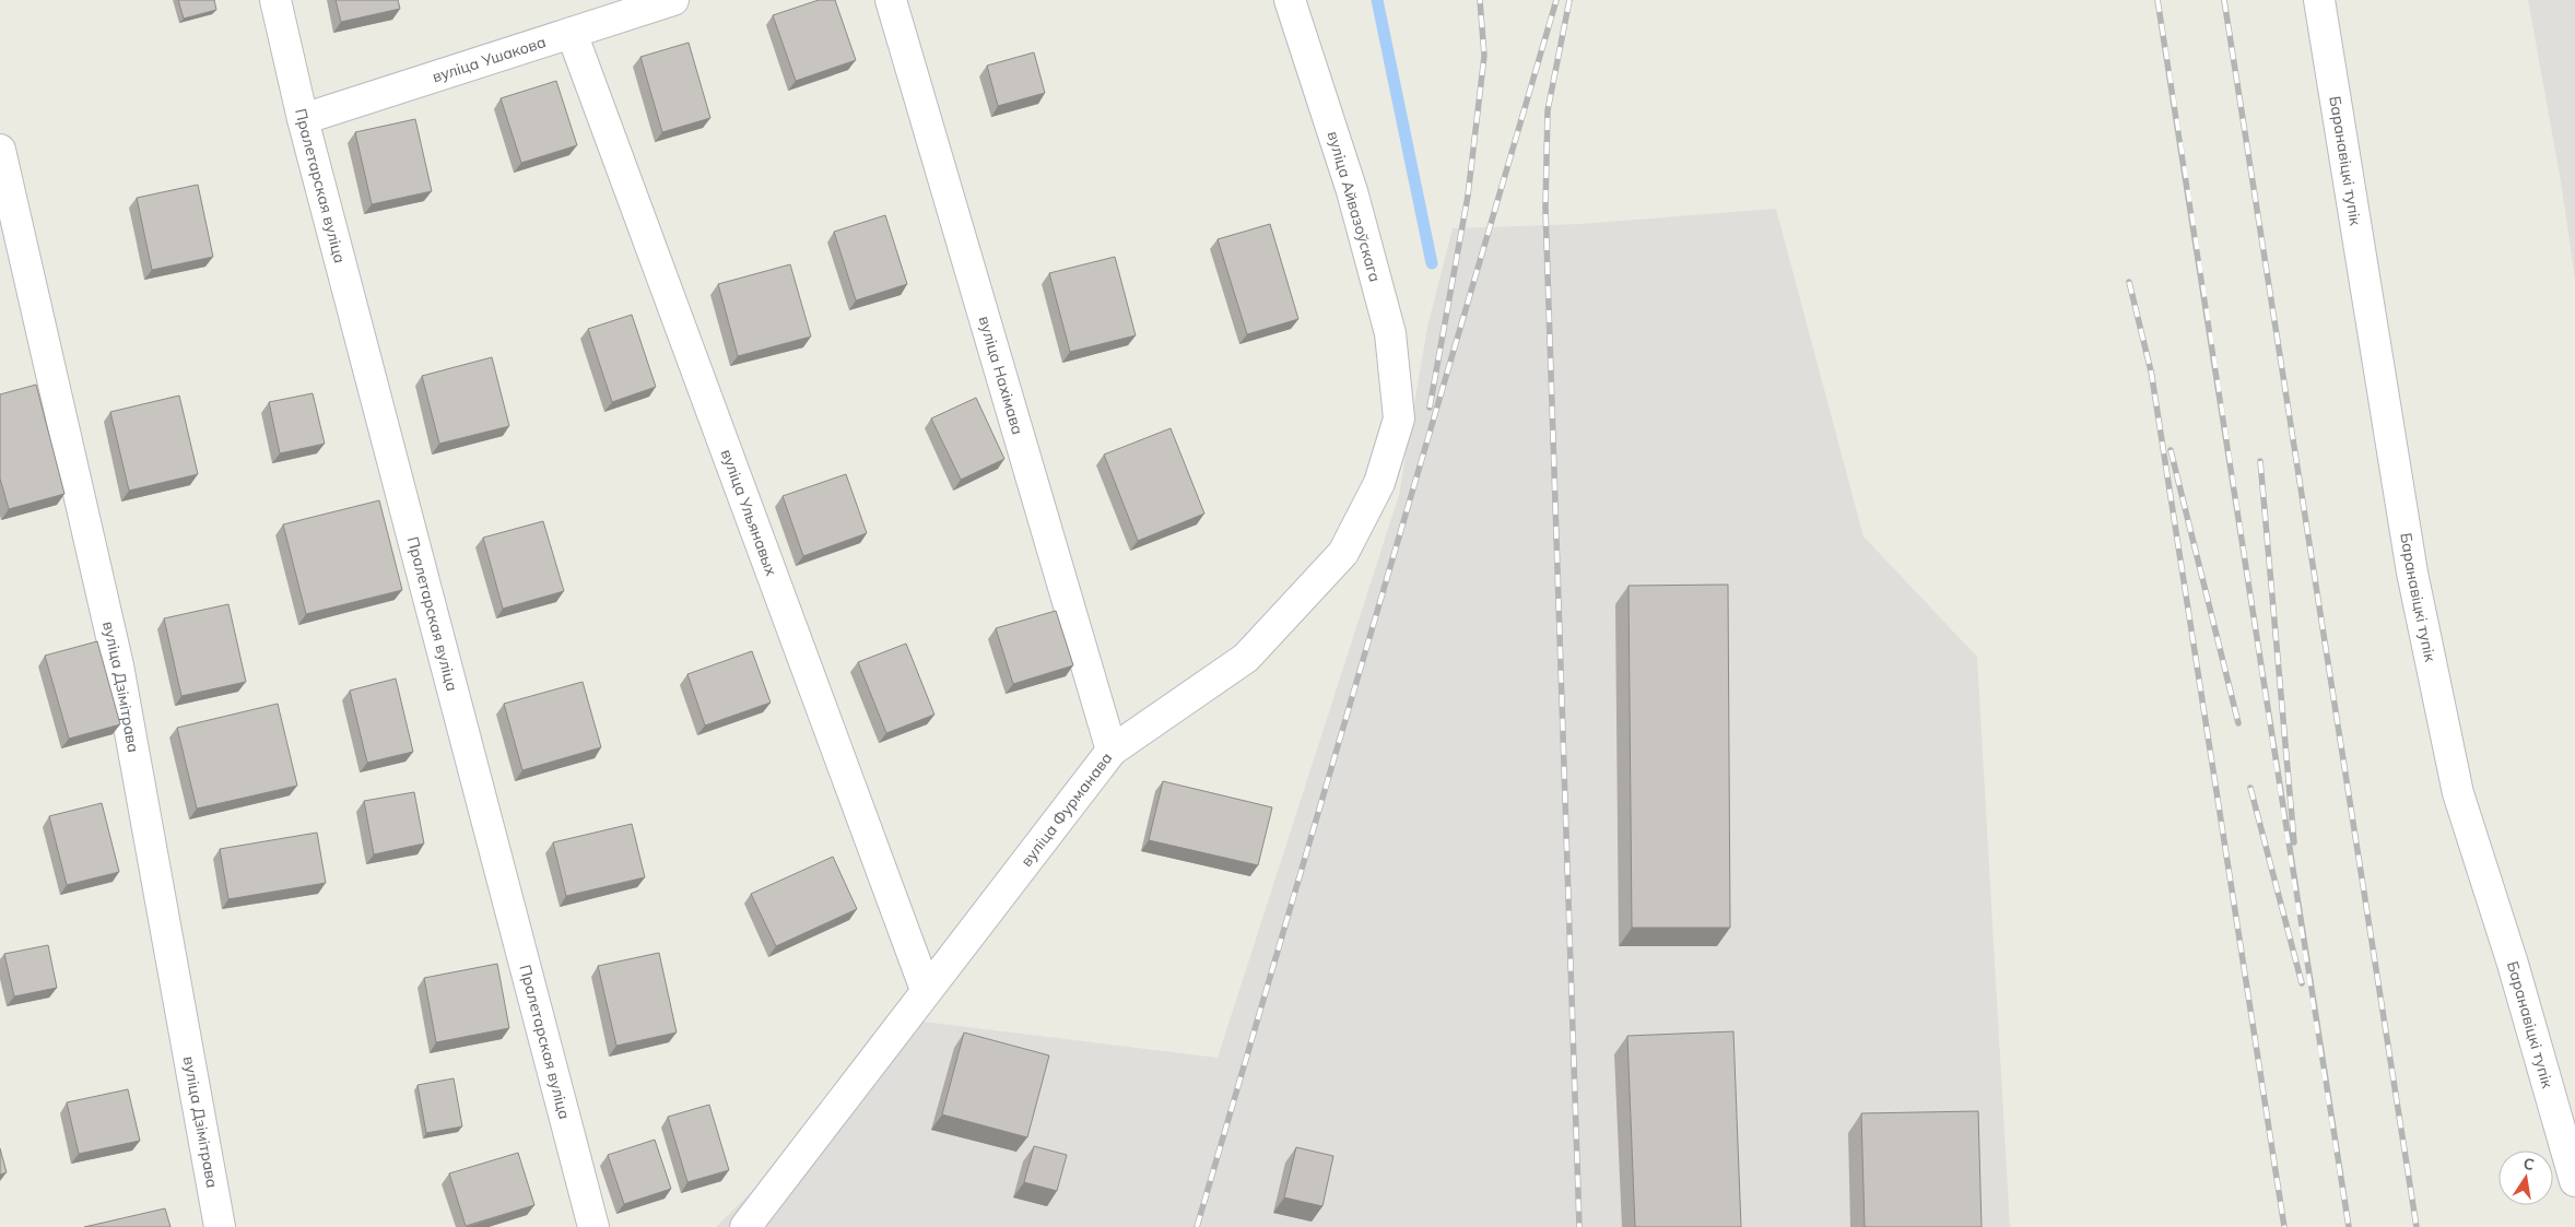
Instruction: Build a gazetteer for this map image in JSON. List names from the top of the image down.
{
  "streets": {
    "street": [
      "вуліца Ушакова",
      "Баранавіцкі тупік",
      "Пралетарская вуліца",
      "вуліца Айвазоўскага",
      "вуліца Нахімава",
      "вуліца Ульянавых",
      "вуліца Дзімітрава",
      "вуліца Фурманава"
    ]
  },
  "crossings": [
    ["вуліца Ушакова", "Пралетарская вуліца"],
    ["вуліца Ушакова", "вуліца Ульянавых"],
    ["вуліца Айвазоўскага", "вуліца Фурманава"],
    ["вуліца Нахімава", "вуліца Фурманава"],
    ["вуліца Ульянавых", "вуліца Фурманава"]
  ],
  "north": "top"
}
